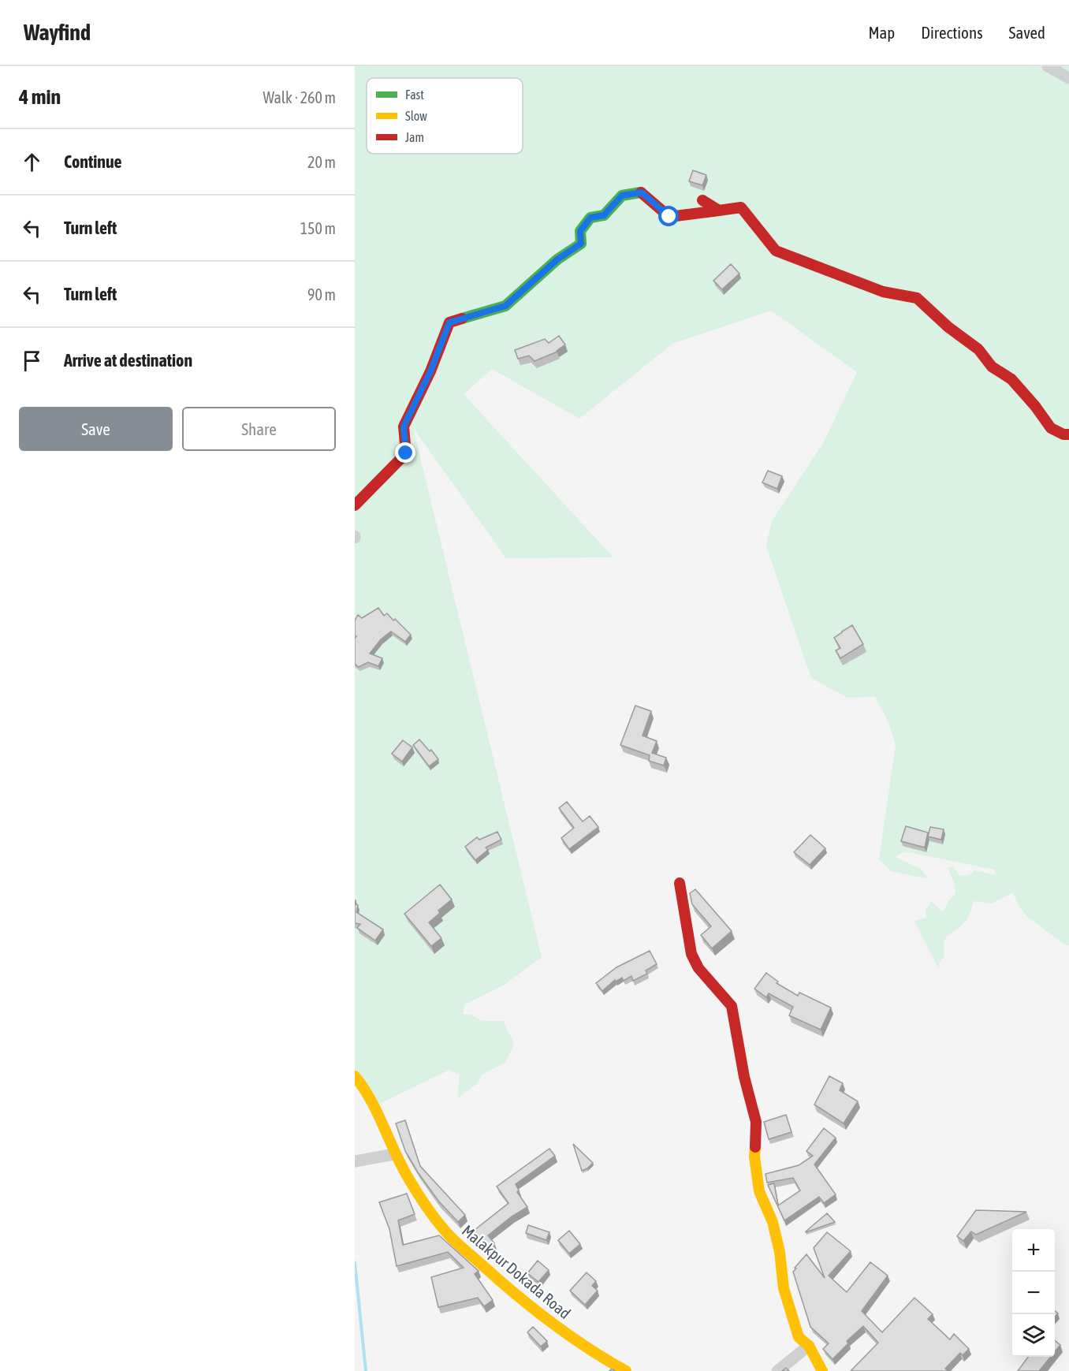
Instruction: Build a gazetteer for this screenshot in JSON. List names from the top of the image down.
{
  "streets": {
    "street": ["Malakpur Dokada Road"]
  },
  "legend": ["Fast", "Slow", "Jam"],
  "page": {
    "header": "Wayfind",
    "nav": ["Map", "Directions", "Saved"],
    "heading": ["4 min", "Walk · 260 m"],
    "list": [
      ["Continue", "20 m"],
      ["Turn left", "150 m"],
      ["Turn left", "90 m"],
      "Arrive at destination"
    ],
    "buttons": ["Save", "Share"],
    "map_buttons": ["+", "−"]
  }
}
